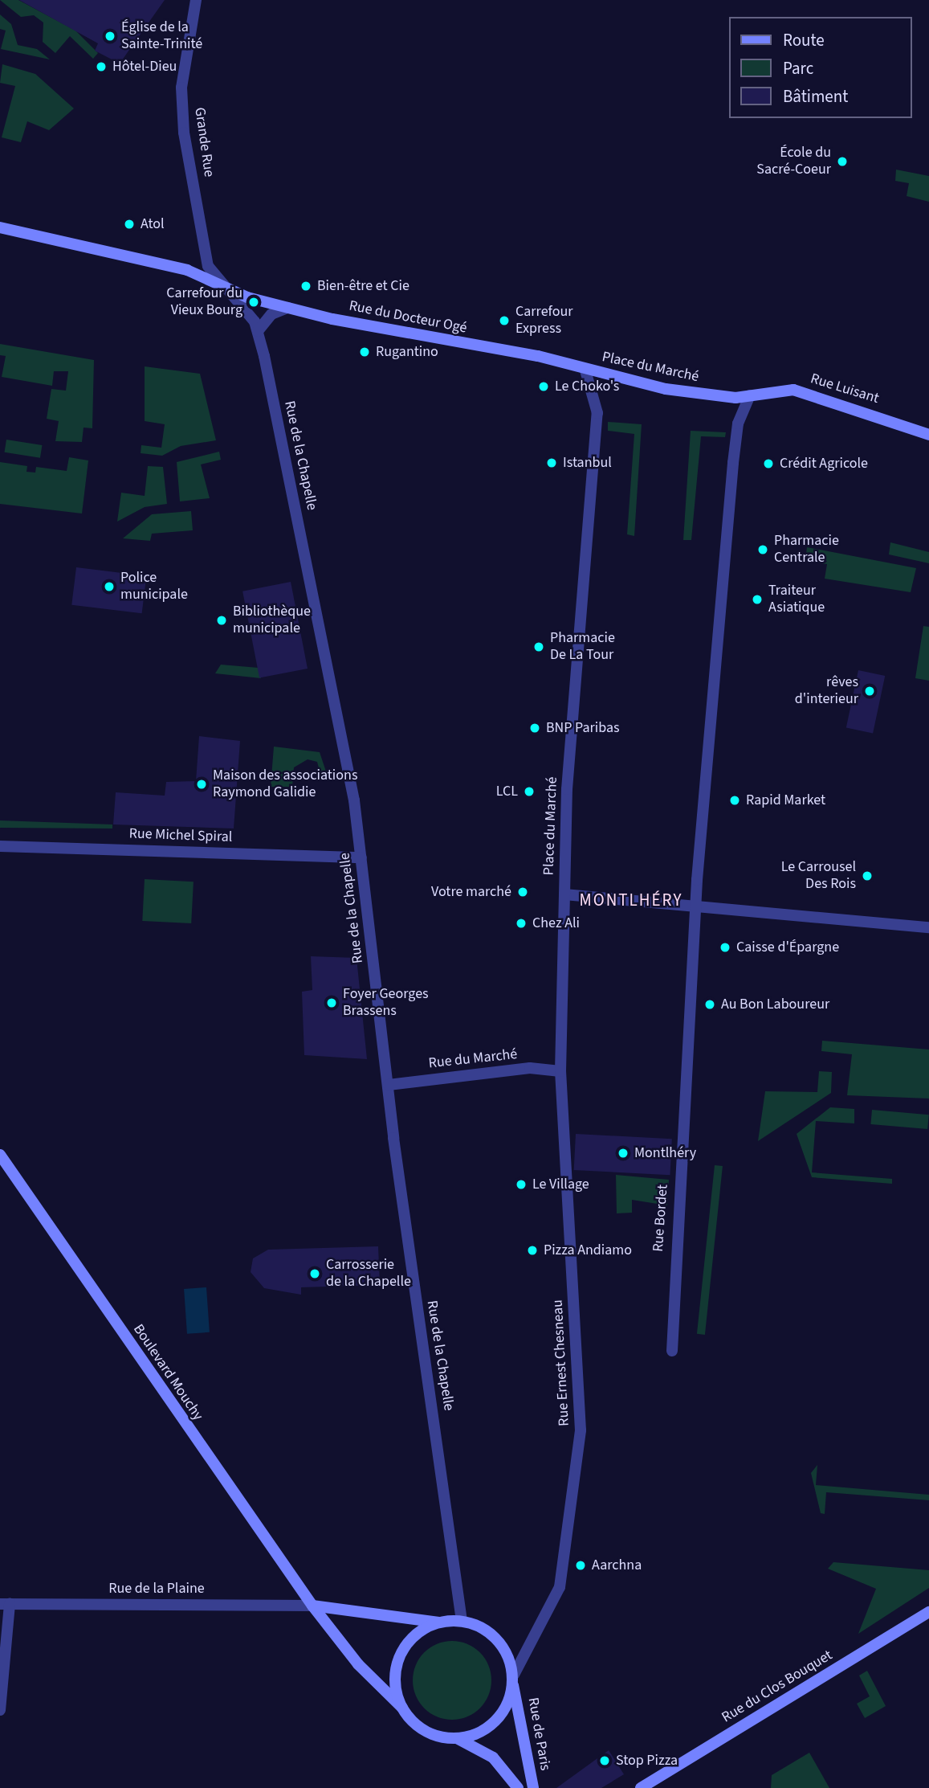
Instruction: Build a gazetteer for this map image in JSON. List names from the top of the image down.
{
  "streets": {
    "main road": [
      "Rue du Docteur Ogé",
      "Place du Marché",
      "Rue Luisant",
      "Boulevard Mouchy",
      "Rue du Clos Bouquet",
      "Rue de Paris"
    ],
    "street": [
      "Grande Rue",
      "Rue de la Chapelle",
      "Rue Michel Spiral",
      "Rue du Marché",
      "Rue Bordet",
      "Rue Ernest Chesneau",
      "Rue de la Plaine"
    ]
  },
  "crossings": [
    ["Grande Rue", "Rue du Docteur Ogé"],
    ["Grande Rue", "Rue de la Chapelle"],
    ["Rue du Docteur Ogé", "Place du Marché"],
    ["Rue du Docteur Ogé", "Rue de la Chapelle"],
    ["Place du Marché", "Rue Luisant"],
    ["Place du Marché", "Rue du Marché"],
    ["Place du Marché", "Rue Ernest Chesneau"],
    ["Rue de la Chapelle", "Rue Michel Spiral"],
    ["Rue de la Chapelle", "Rue du Marché"],
    ["Rue de la Chapelle", "Rue Ernest Chesneau"],
    ["Rue de la Chapelle", "Boulevard Mouchy"],
    ["Rue de la Chapelle", "Rue de Paris"],
    ["Rue du Marché", "Rue Ernest Chesneau"],
    ["Rue Ernest Chesneau", "Boulevard Mouchy"],
    ["Rue Ernest Chesneau", "Rue de Paris"],
    ["Boulevard Mouchy", "Rue de la Plaine"],
    ["Boulevard Mouchy", "Rue de Paris"]
  ],
  "districts": ["MONTLHÉRY"],
  "places": [
    "Église de la Sainte-Trinité",
    "Hôtel-Dieu",
    "École du Sacré-Coeur",
    "Atol",
    "Bien-être et Cie",
    "Carrefour du Vieux Bourg",
    "Carrefour Express",
    "Rugantino",
    "Le Choko's",
    "Istanbul",
    "Crédit Agricole",
    "Pharmacie Centrale",
    "Police municipale",
    "Traiteur Asiatique",
    "Bibliothèque municipale",
    "Pharmacie De La Tour",
    "rêves d'interieur",
    "BNP Paribas",
    "Maison des associations Raymond Galidie",
    "LCL",
    "Rapid Market",
    "Le Carrousel Des Rois",
    "Votre marché",
    "Chez Ali",
    "Caisse d'Épargne",
    "Foyer Georges Brassens",
    "Au Bon Laboureur",
    "Montlhéry",
    "Le Village",
    "Pizza Andiamo",
    "Carrosserie de la Chapelle",
    "Aarchna",
    "Stop Pizza"
  ],
  "legend": ["Route", "Parc", "Bâtiment"]
}
